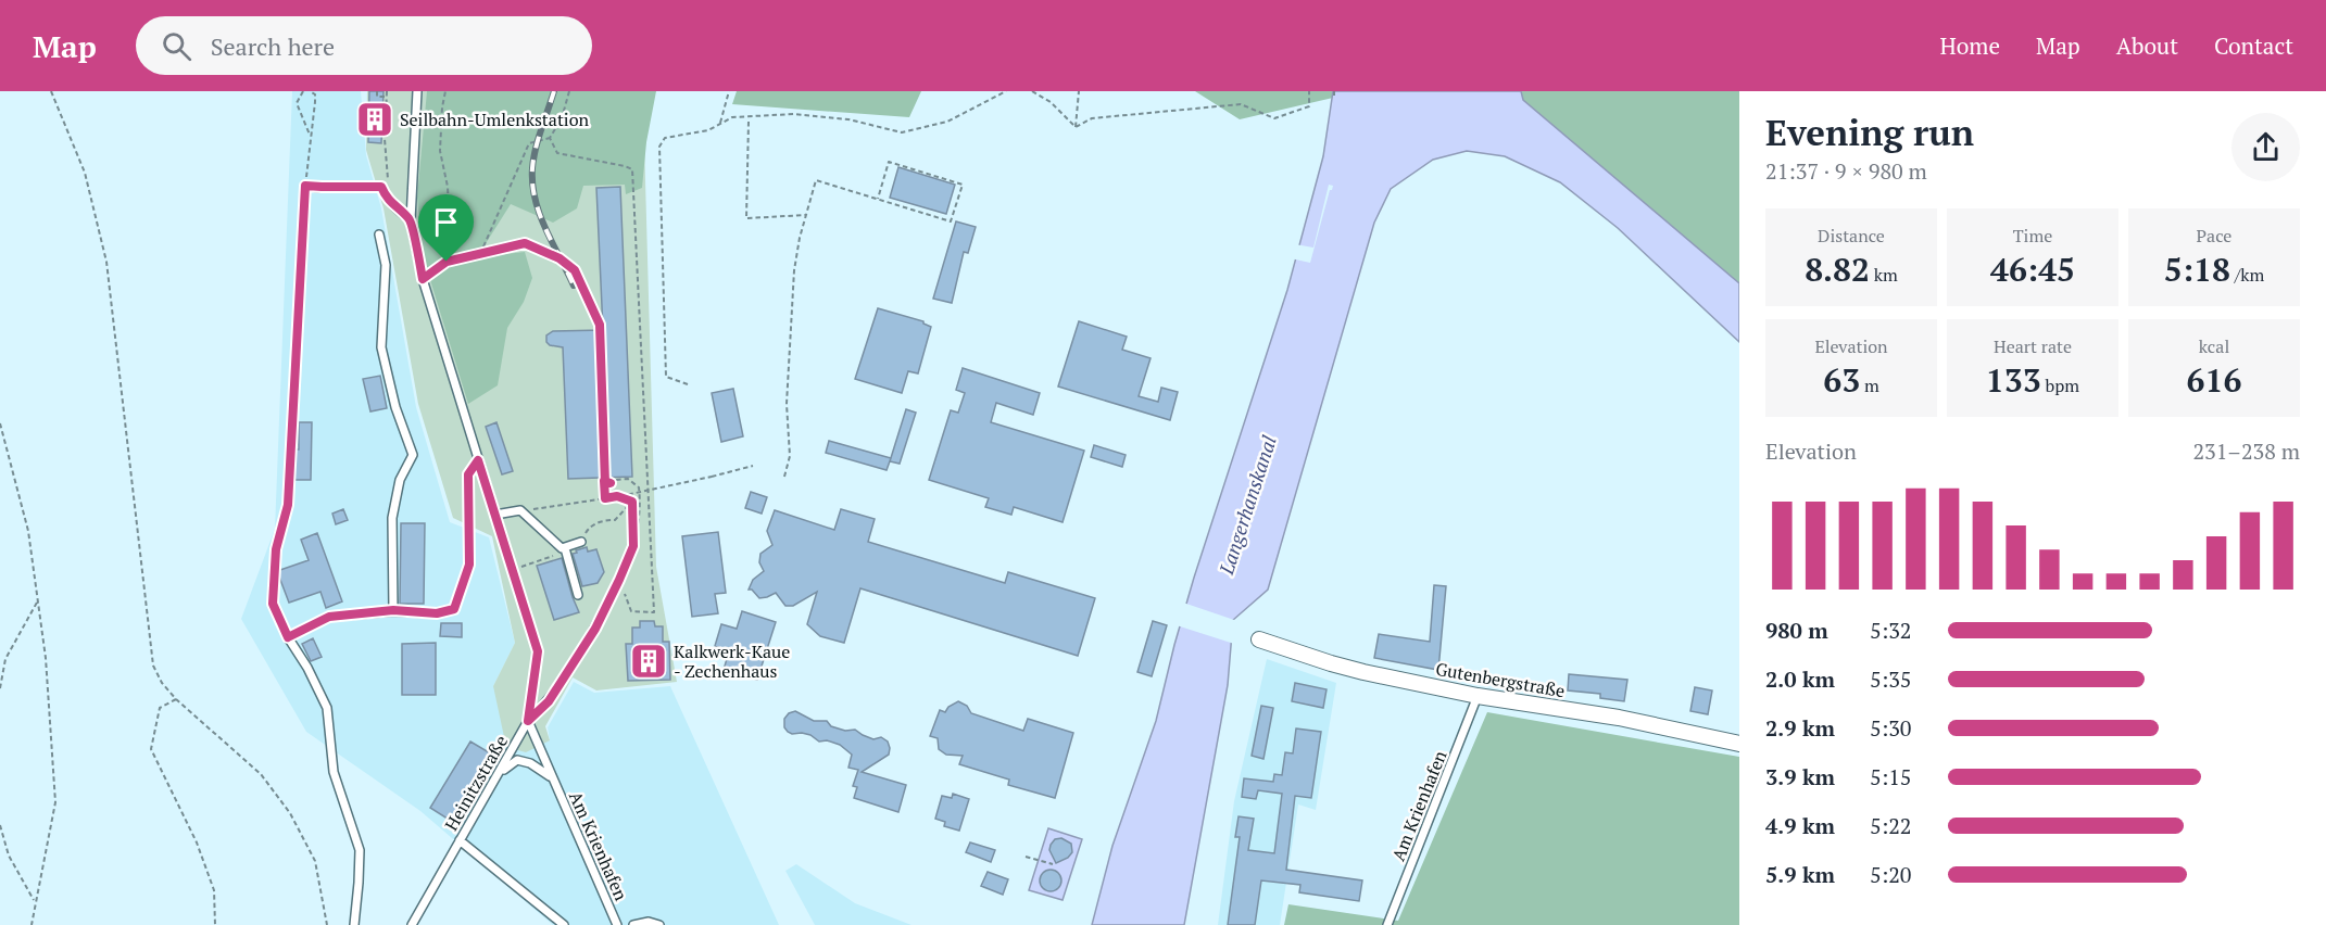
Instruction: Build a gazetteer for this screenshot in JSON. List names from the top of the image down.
{
  "streets": {
    "street": ["Gutenbergstraße"],
    "lane": ["Heinitzstraße", "Am Krienhafen"]
  },
  "crossings": [
    ["Gutenbergstraße", "Am Krienhafen"],
    ["Heinitzstraße", "Am Krienhafen"]
  ],
  "water": ["Langerhanskanal"],
  "places": {
    "building": ["Seilbahn-Umlenkstation", "Kalkwerk-Kaue - Zechenhaus"]
  },
  "page": {
    "header": "Map",
    "search": "Search here",
    "nav": [
      "Home",
      "Map",
      "About",
      "Contact"
    ],
    "heading": ["Evening run", "21:37 · 9 × 980 m"],
    "stats": [
      ["Distance", "8.82 km"],
      ["Time", "46:45"],
      ["Pace", "5:18 /km"],
      ["Elevation", "63 m"],
      ["Heart rate", "133 bpm"],
      ["kcal", "616"]
    ],
    "chart": ["Elevation", "231–238 m"],
    "list": [
      {
        "name": "980 m",
        "note": "5:32"
      },
      {
        "name": "2.0 km",
        "note": "5:35"
      },
      {
        "name": "2.9 km",
        "note": "5:30"
      },
      {
        "name": "3.9 km",
        "note": "5:15"
      },
      {
        "name": "4.9 km",
        "note": "5:22"
      },
      {
        "name": "5.9 km",
        "note": "5:20"
      }
    ]
  }
}
